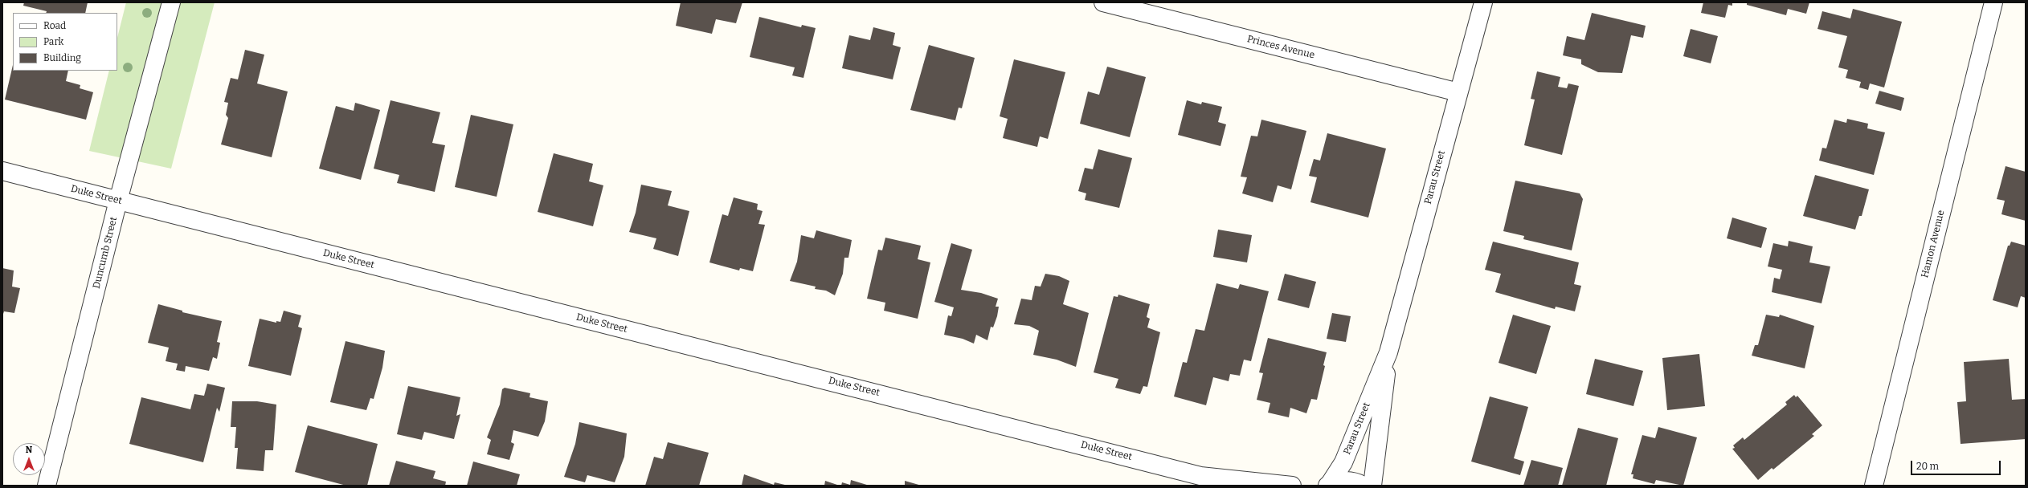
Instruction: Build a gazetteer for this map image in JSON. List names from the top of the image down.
{
  "streets": {
    "street": [
      "Princes Avenue",
      "Parau Street",
      "Duke Street",
      "Hamon Avenue",
      "Duncumb Street"
    ]
  },
  "crossings": [
    ["Princes Avenue", "Parau Street"],
    ["Duke Street", "Duncumb Street"]
  ],
  "legend": ["Road", "Park", "Building"],
  "scale_bar": "20 m",
  "north": "top"
}
